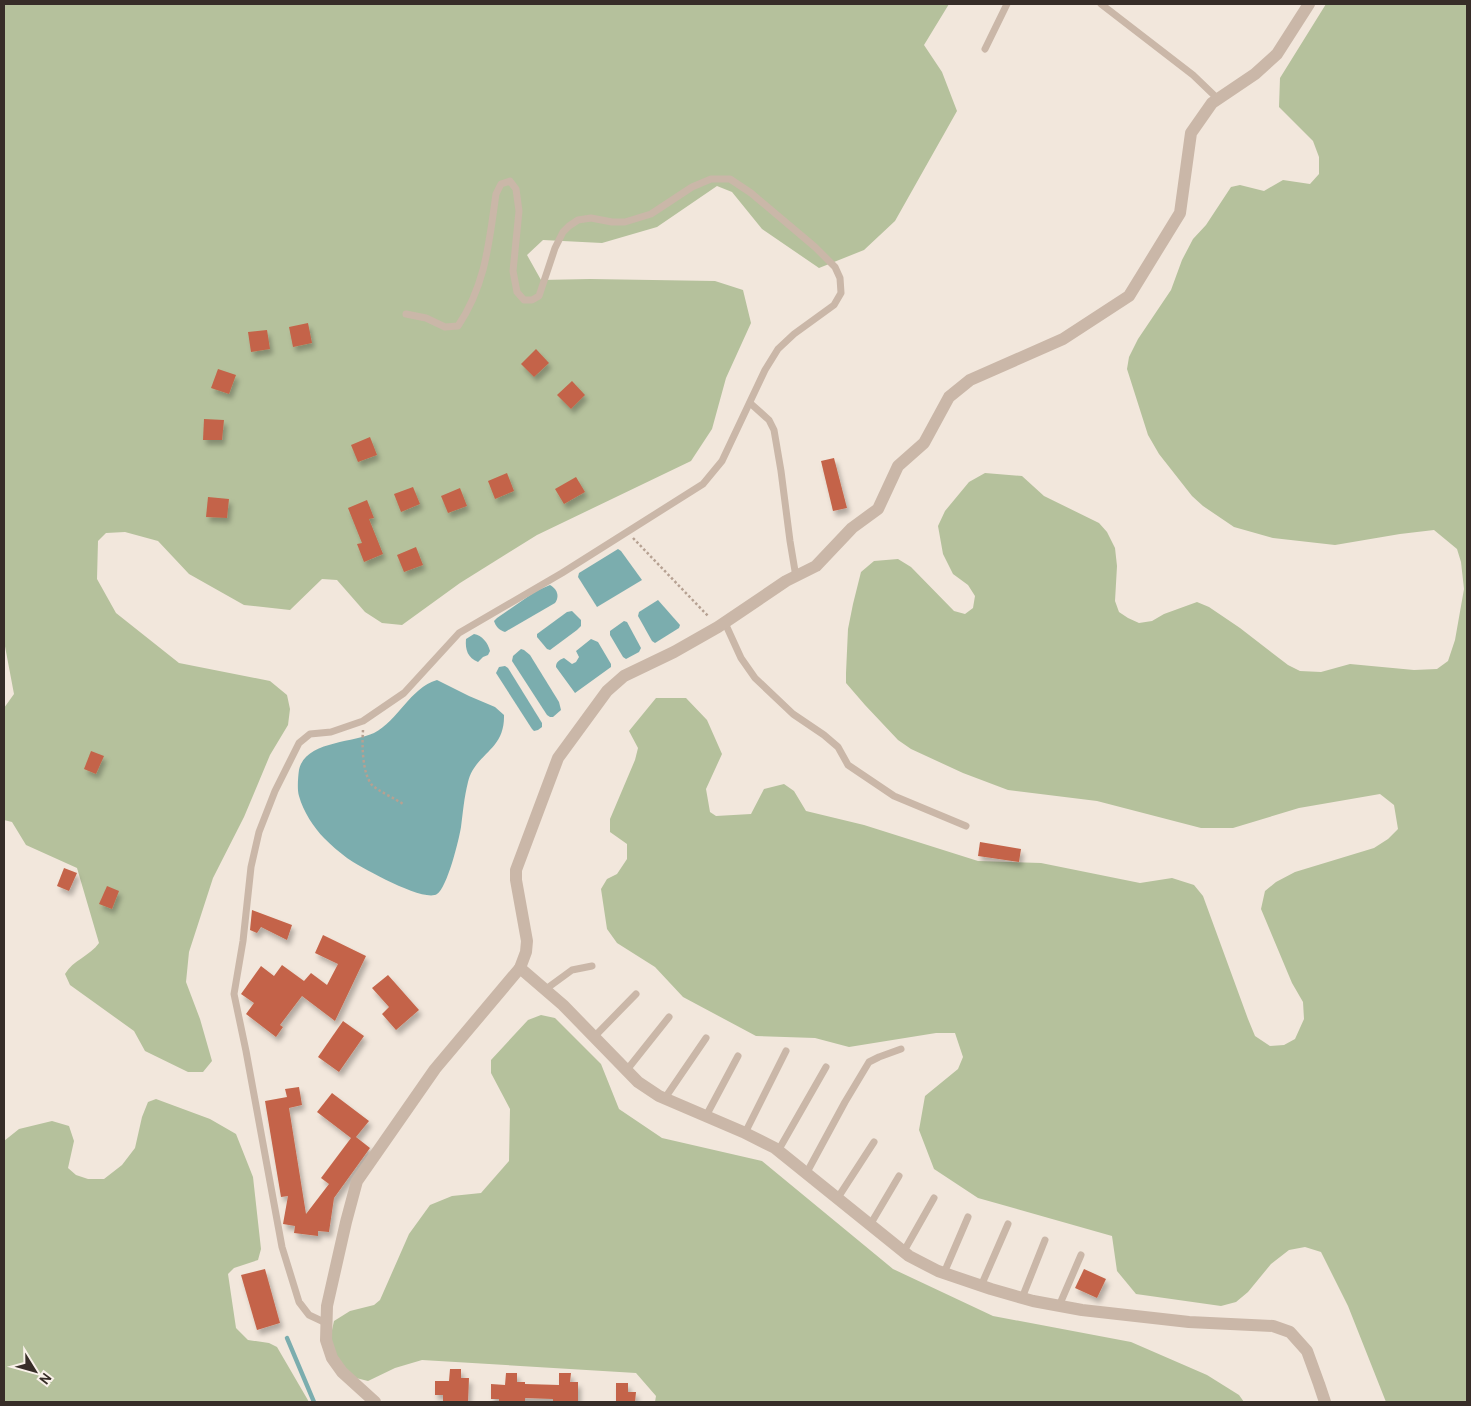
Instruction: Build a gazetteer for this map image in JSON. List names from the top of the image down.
{
  "north": "bottom right"
}
